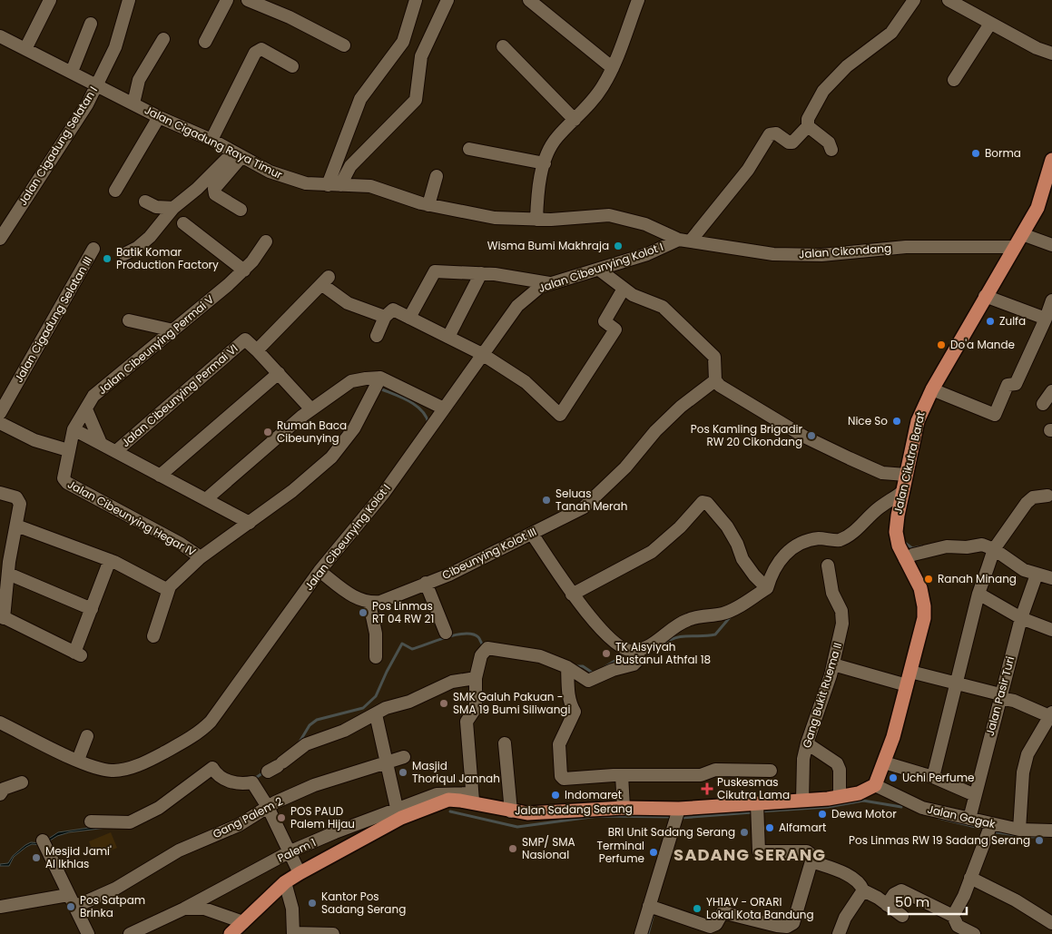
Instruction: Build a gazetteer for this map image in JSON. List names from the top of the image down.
{
  "streets": {
    "main road": ["Jalan Cikutra Barat", "Jalan Sadang Serang"],
    "street": [
      "Jalan Cigadung Raya Timur",
      "Jalan Cigadung Selatan I",
      "Jalan Cikondang",
      "Jalan Cibeunying Kolot I",
      "Jalan Cigadung Selatan III",
      "Jalan Cibeunying Permai V",
      "Jalan Cibeunying Permai VI",
      "Jalan Cibeunying Hegar IV",
      "Cibeunying Kolot III",
      "Gang Bukit Ruema II",
      "Jalan Pasir Turi",
      "Jalan Gagak",
      "Gang Palem 2",
      "Palem 1"
    ]
  },
  "crossings": [
    ["Jalan Cigadung Raya Timur", "Jalan Cigadung Selatan I"],
    ["Jalan Cigadung Raya Timur", "Jalan Cikondang"],
    ["Jalan Cigadung Raya Timur", "Jalan Cibeunying Kolot I"],
    ["Jalan Cikondang", "Jalan Cibeunying Kolot I"],
    ["Jalan Cikondang", "Jalan Cikutra Barat"],
    ["Jalan Cibeunying Permai V", "Jalan Cibeunying Hegar IV"],
    ["Jalan Cikutra Barat", "Jalan Sadang Serang"],
    ["Jalan Cikutra Barat", "Jalan Gagak"],
    ["Gang Bukit Ruema II", "Jalan Sadang Serang"],
    ["Jalan Pasir Turi", "Jalan Gagak"],
    ["Jalan Sadang Serang", "Jalan Gagak"],
    ["Jalan Sadang Serang", "Palem 1"]
  ],
  "districts": ["SADANG SERANG"],
  "places": {
    "other": [
      "Borma",
      "Wisma Bumi Makhraja",
      "Batik Komar Production Factory",
      "Zulfa",
      "Do'a Mande",
      "Nice So",
      "Rumah Baca Cibeunying",
      "Pos Kamling Brigadir RW 20 Cikondang",
      "Seluas Tanah Merah",
      "Ranah Minang",
      "Pos Linmas RT 04 RW 21",
      "TK Aisyiyah Bustanul Athfal 18",
      "SMK Galuh Pakuan - SMA 19 Bumi Siliwangi",
      "Masjid Thoriqul Jannah",
      "Uchi Perfume",
      "Indomaret",
      "Dewa Motor",
      "POS PAUD Palem Hijau",
      "Alfamart",
      "BRI Unit Sadang Serang",
      "Pos Linmas RW 19 Sadang Serang",
      "SMP/ SMA Nasional",
      "Terminal Perfume",
      "Mesjid Jami' Al Ikhlas",
      "Kantor Pos Sadang Serang",
      "Pos Satpam Brinka",
      "YH1AV - ORARI Lokal Kota Bandung"
    ],
    "health": ["Puskesmas Cikutra Lama"]
  },
  "scale_bar": "50 m"
}
